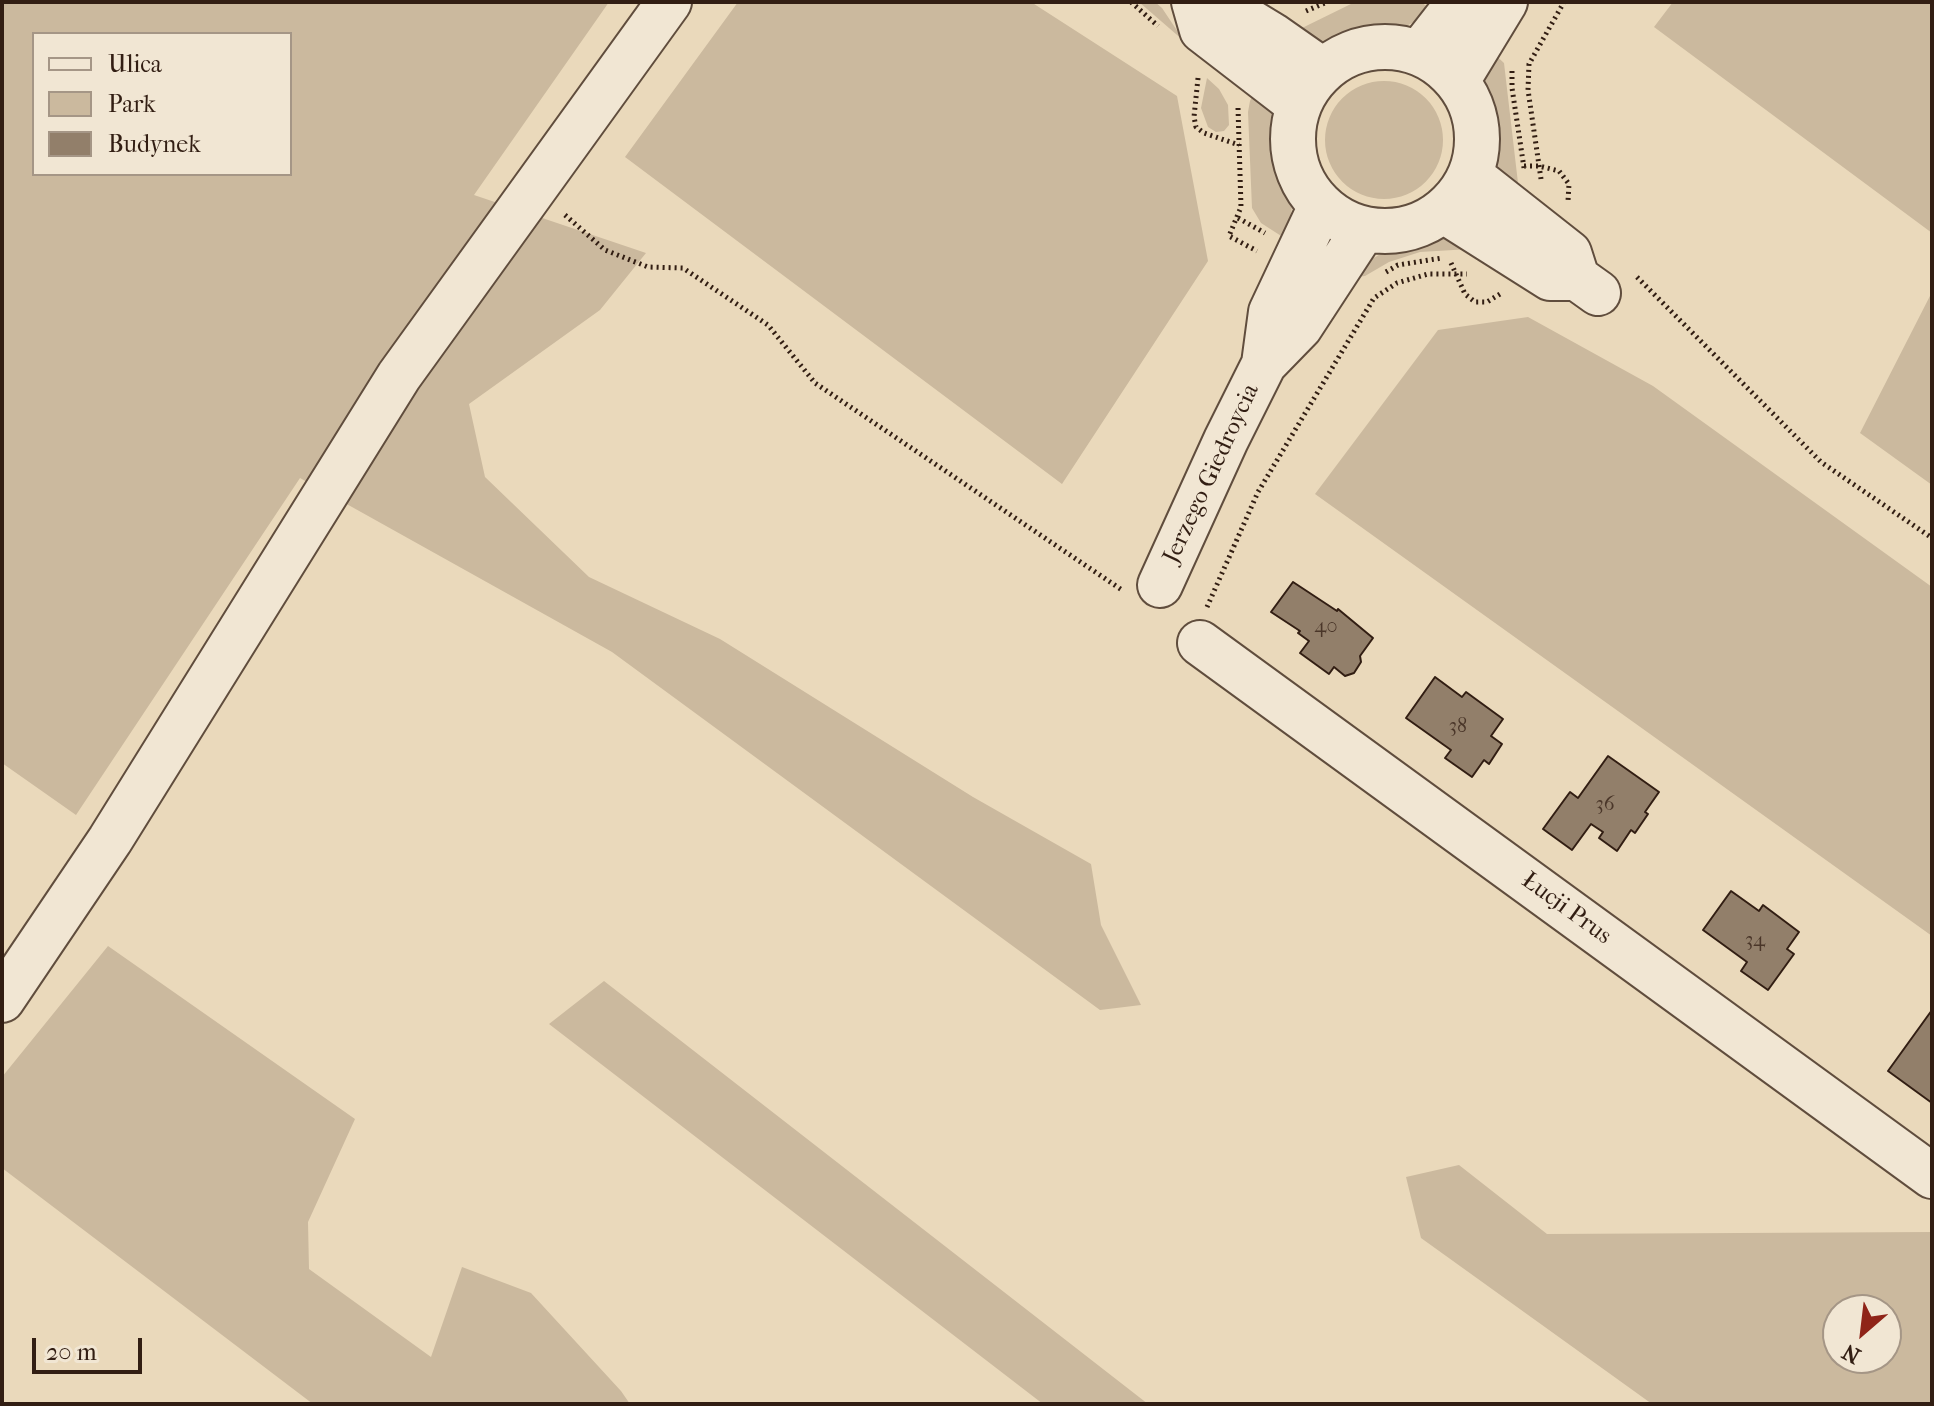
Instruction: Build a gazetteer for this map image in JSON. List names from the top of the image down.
{
  "streets": {
    "street": ["Jerzego Giedroycia", "Łucji Prus"]
  },
  "house_numbers": [
    "40",
    "38",
    "36",
    "34"
  ],
  "legend": ["Ulica", "Park", "Budynek"],
  "scale_bar": "20 m",
  "north": "bottom left"
}
